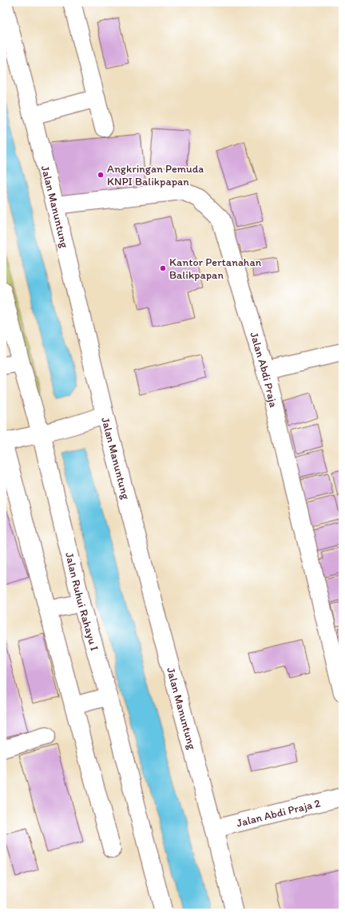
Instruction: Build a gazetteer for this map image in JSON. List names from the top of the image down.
{
  "streets": {
    "street": [
      "Jalan Manuntung",
      "Jalan Abdi Praja",
      "Jalan Ruhui Rahayu I",
      "Jalan Abdi Praja 2"
    ]
  },
  "crossings": [
    ["Jalan Manuntung", "Jalan Abdi Praja"],
    ["Jalan Manuntung", "Jalan Abdi Praja 2"]
  ],
  "places": ["Angkringan Pemuda KNPI Balikpapan", "Kantor Pertanahan Balikpapan"]
}
